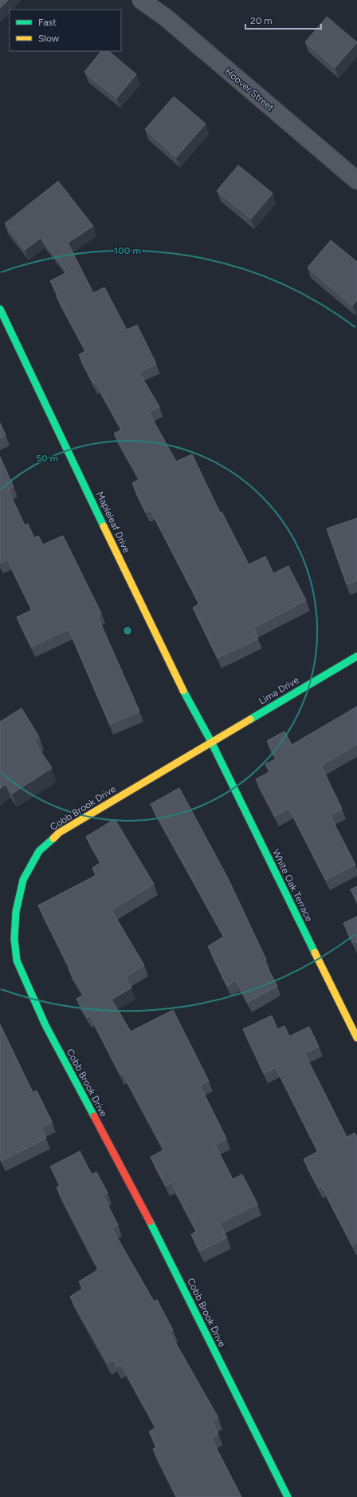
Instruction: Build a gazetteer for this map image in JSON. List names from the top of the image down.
{
  "streets": {
    "street": [
      "Hoover Street",
      "Mapleleaf Drive",
      "Lima Drive",
      "Cobb Brook Drive",
      "White Oak Terrace"
    ]
  },
  "crossings": [
    ["Mapleleaf Drive", "Lima Drive"],
    ["Mapleleaf Drive", "Cobb Brook Drive"],
    ["Mapleleaf Drive", "White Oak Terrace"],
    ["Lima Drive", "Cobb Brook Drive"],
    ["Lima Drive", "White Oak Terrace"],
    ["Cobb Brook Drive", "White Oak Terrace"]
  ],
  "legend": ["Fast", "Slow"],
  "scale_bar": "20 m",
  "rings": ["100 m", "50 m"]
}
